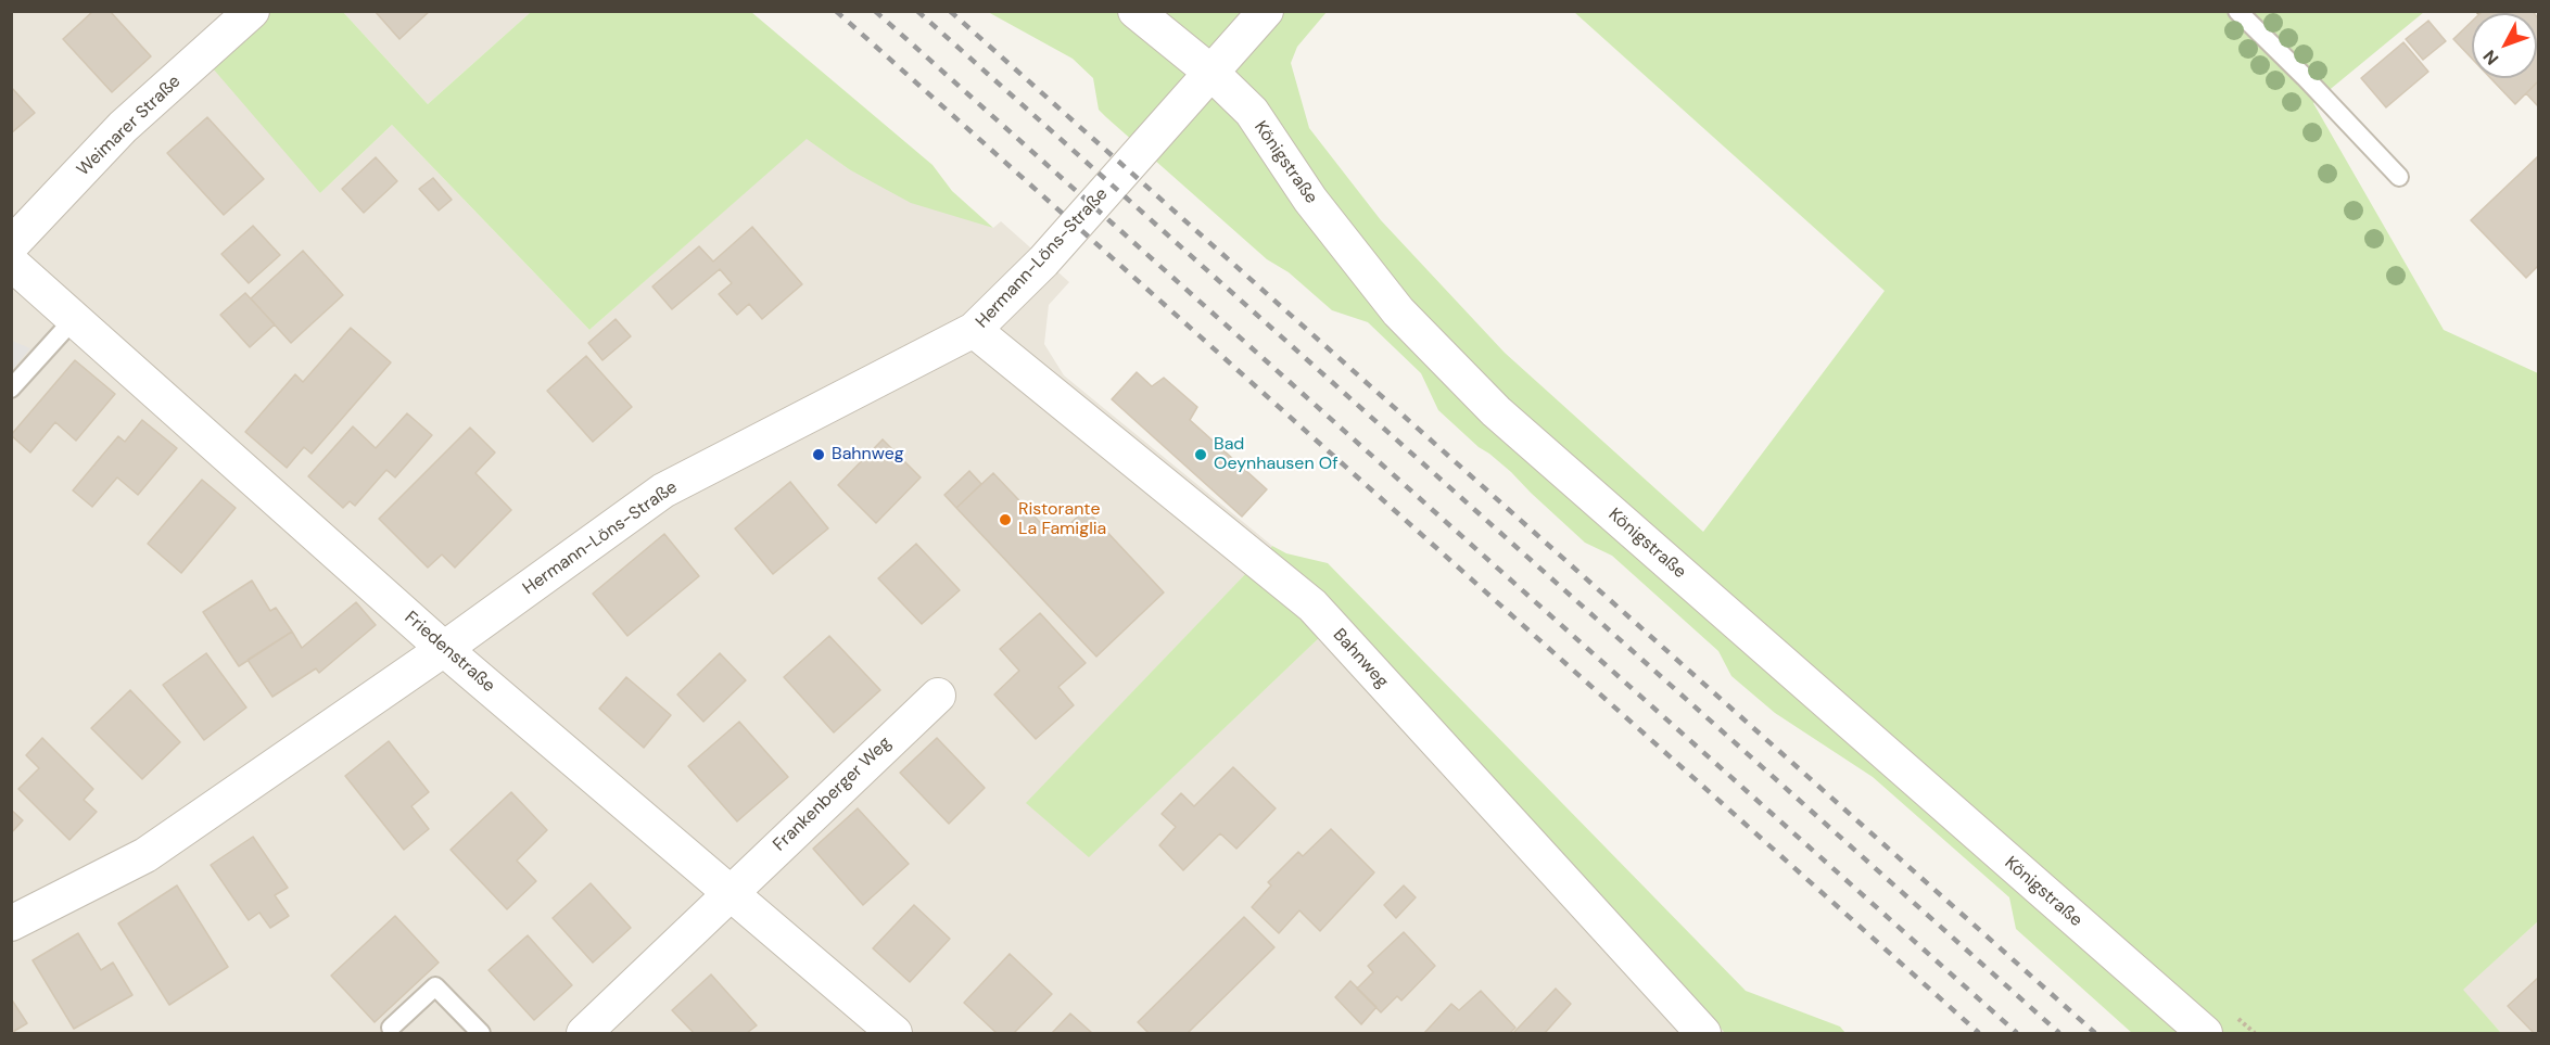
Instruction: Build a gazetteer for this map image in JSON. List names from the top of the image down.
{
  "streets": {
    "street": [
      "Weimarer Straße",
      "Königstraße",
      "Hermann-Löns-Straße",
      "Friedenstraße",
      "Bahnweg",
      "Frankenberger Weg"
    ]
  },
  "crossings": [
    ["Königstraße", "Hermann-Löns-Straße"],
    ["Hermann-Löns-Straße", "Friedenstraße"],
    ["Hermann-Löns-Straße", "Bahnweg"],
    ["Friedenstraße", "Frankenberger Weg"]
  ],
  "places": ["Bahnweg", "Bad Oeynhausen Of", "Ristorante La Famiglia"],
  "north": "bottom left"
}
